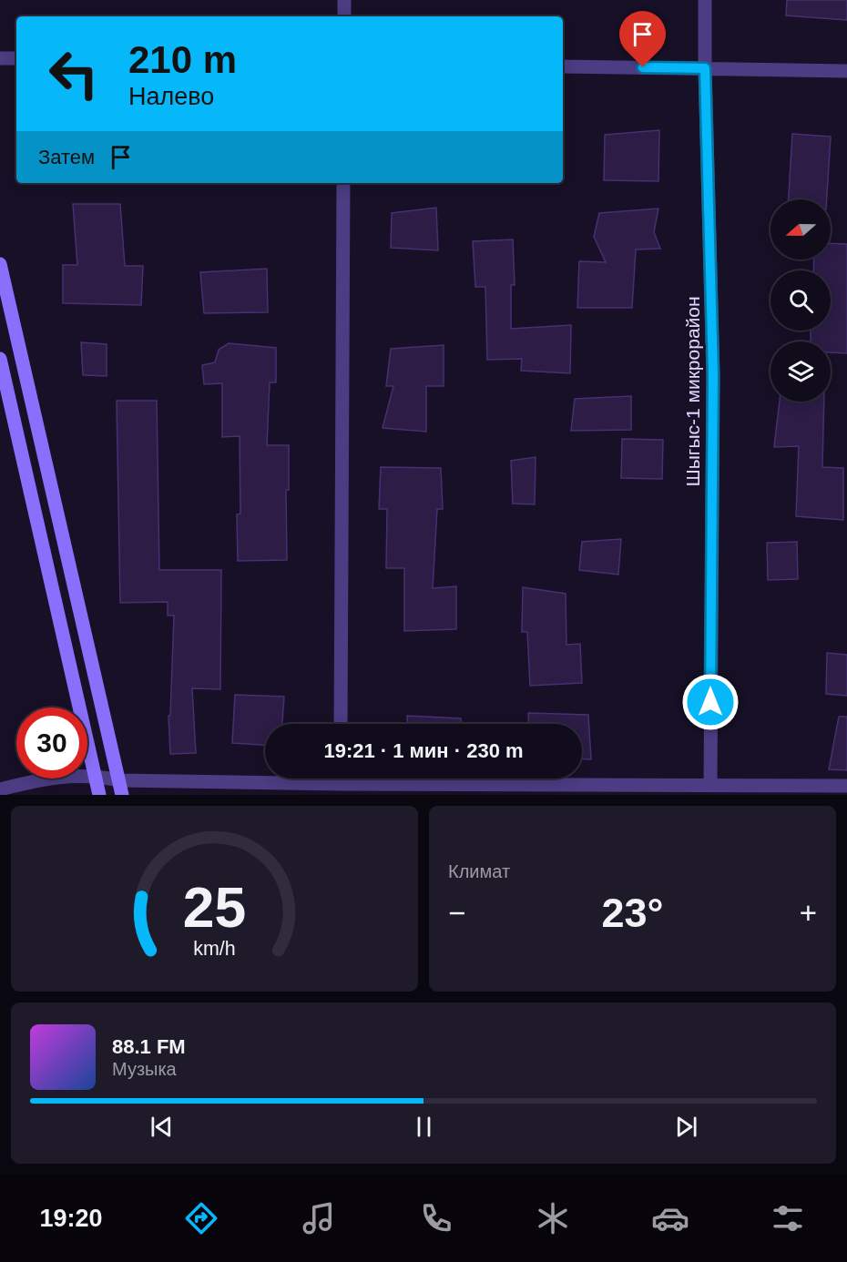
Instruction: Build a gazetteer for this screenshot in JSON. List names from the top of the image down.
{
  "streets": {
    "street": ["Шыгыс-1 микрорайон"]
  },
  "north": "left",
  "page": {
    "turn": ["210 m", "Налево"],
    "then": "Затем",
    "limit": "30",
    "trip": "19:21 · 1 мин · 230 m",
    "tile": "Климат",
    "heat": ["−", "23°", "+"],
    "song": ["88.1 FM", "Музыка"],
    "tabs": "19:20",
    "gauge": ["25", "km/h"]
  }
}
